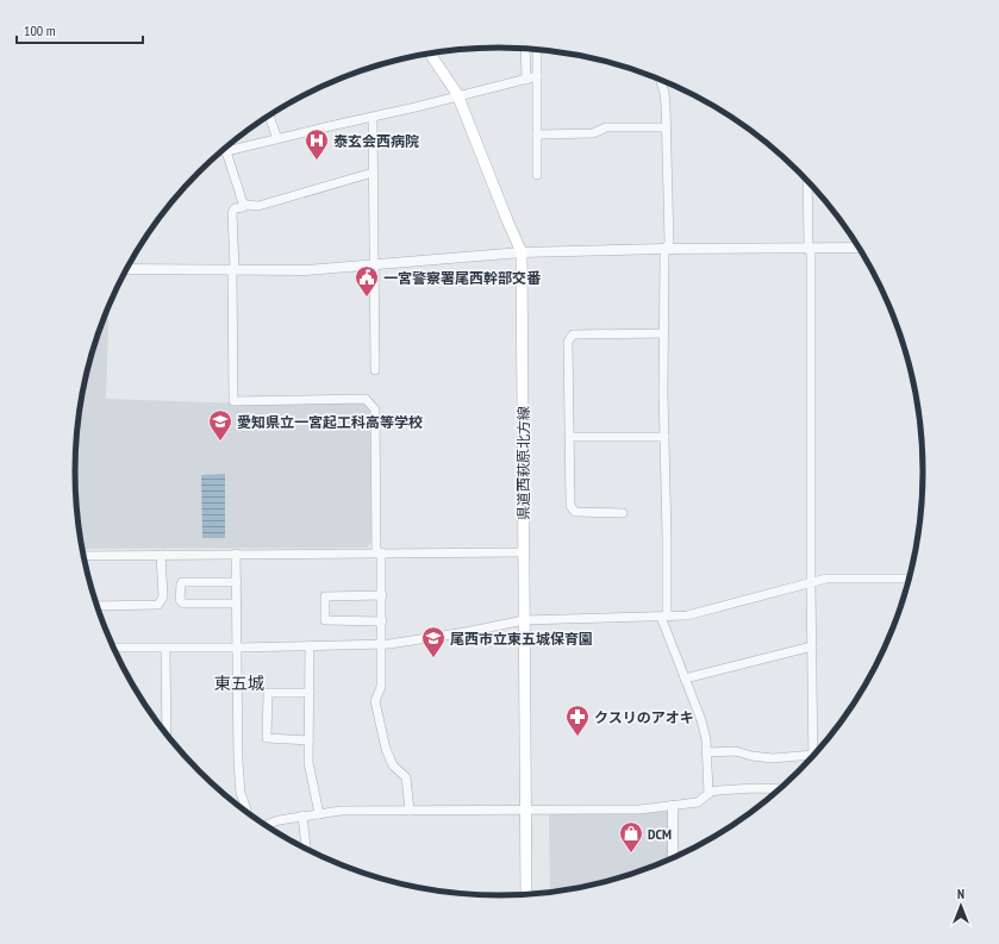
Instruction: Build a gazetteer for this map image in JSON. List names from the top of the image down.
{
  "streets": {
    "main road": ["県道西萩原北方線"]
  },
  "districts": ["東五城"],
  "places": {
    "hospital": ["泰玄会西病院"],
    "public building": ["一宮警察署尾西幹部交番"],
    "school or university": ["愛知県立一宮起工科高等学校", "尾西市立東五城保育園"],
    "pharmacy": ["クスリのアオキ"],
    "shop": ["DCM"]
  },
  "scale_bar": "100 m",
  "north": "top"
}
